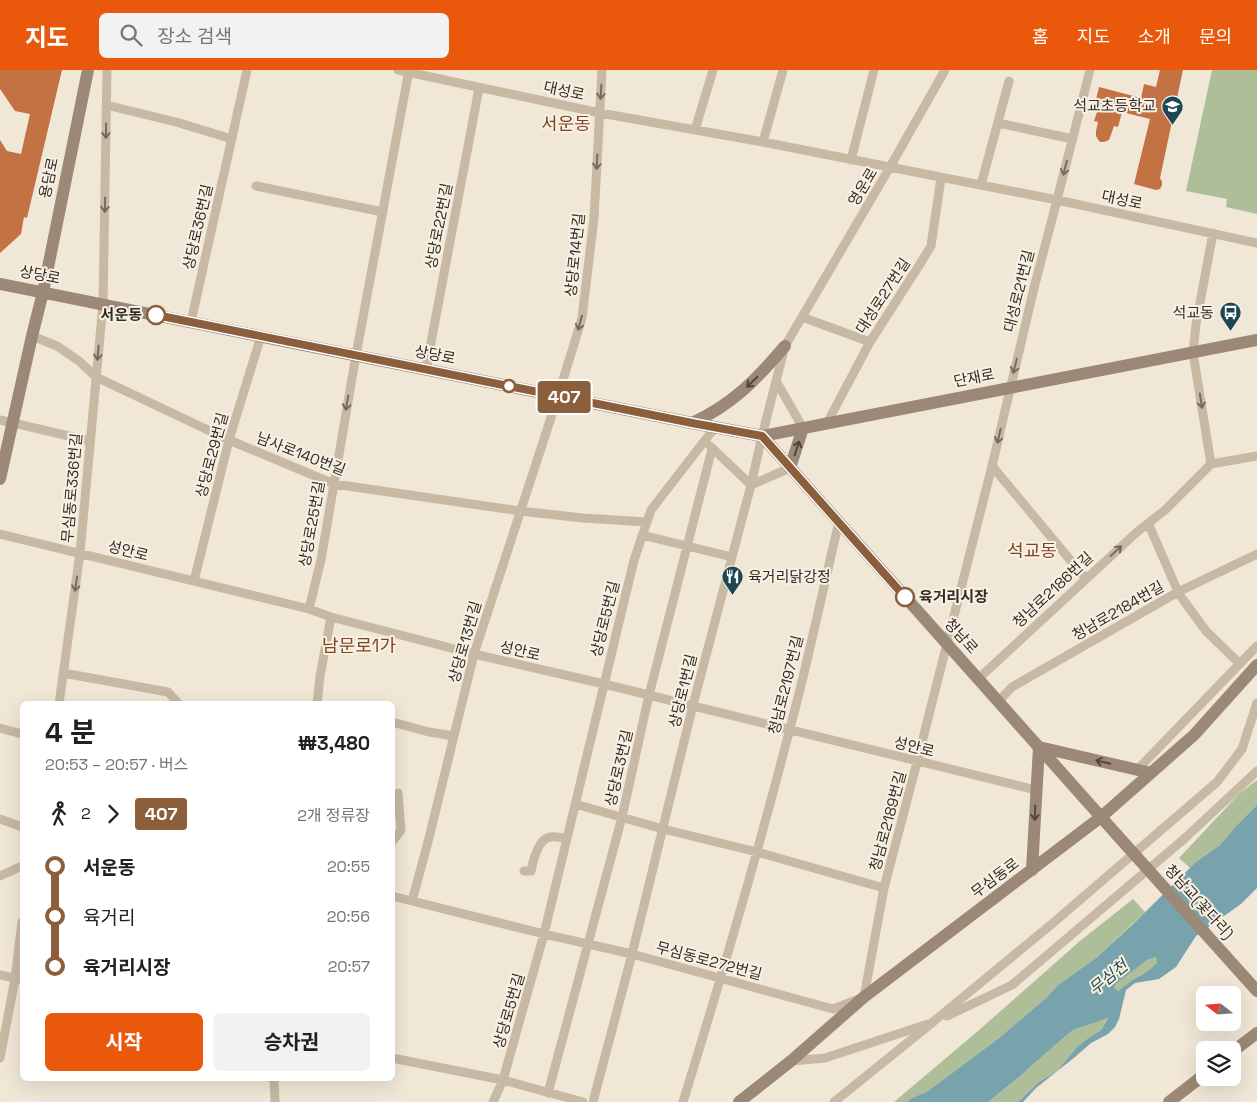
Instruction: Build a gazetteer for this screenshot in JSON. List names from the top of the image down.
{
  "streets": {
    "main road": [
      "용담로",
      "상당로",
      "단재로",
      "청남로",
      "무심동로",
      "청남교(꽃다리)"
    ],
    "street": [
      "대성로",
      "영운로",
      "상당로22번길",
      "상당로36번길",
      "상당로14번길",
      "대성로21번길",
      "대성로27번길",
      "남사로140번길",
      "상당로29번길",
      "무심동로336번길",
      "상당로25번길",
      "성안로",
      "청남로2186번길",
      "청남로2184번길",
      "상당로5번길",
      "상당로13번길",
      "청남로2197번길",
      "상당로1번길",
      "상당로3번길",
      "청남로2189번길",
      "무심동로272번길"
    ]
  },
  "crossings": [
    ["대성로", "영운로"],
    ["대성로", "상당로22번길"],
    ["대성로", "상당로14번길"],
    ["대성로", "대성로21번길"],
    ["대성로", "대성로27번길"],
    ["대성로", "상당로25번길"],
    ["용담로", "상당로"],
    ["용담로", "남사로140번길"],
    ["영운로", "상당로"],
    ["영운로", "단재로"],
    ["영운로", "청남로"],
    ["영운로", "상당로1번길"],
    ["상당로22번길", "상당로"],
    ["상당로36번길", "상당로"],
    ["상당로14번길", "상당로"],
    ["상당로14번길", "상당로13번길"],
    ["상당로", "단재로"],
    ["상당로", "상당로29번길"],
    ["상당로", "무심동로336번길"],
    ["상당로", "상당로25번길"],
    ["상당로", "상당로5번길"],
    ["상당로", "청남로"],
    ["상당로", "상당로13번길"],
    ["상당로", "상당로1번길"],
    ["대성로21번길", "단재로"],
    ["대성로21번길", "청남로2189번길"],
    ["대성로27번길", "단재로"],
    ["단재로", "청남로"],
    ["단재로", "상당로1번길"],
    ["남사로140번길", "상당로29번길"],
    ["남사로140번길", "무심동로336번길"],
    ["남사로140번길", "상당로25번길"],
    ["남사로140번길", "상당로5번길"],
    ["남사로140번길", "상당로13번길"],
    ["상당로29번길", "성안로"],
    ["무심동로336번길", "성안로"],
    ["상당로25번길", "성안로"],
    ["성안로", "상당로5번길"],
    ["성안로", "상당로13번길"],
    ["성안로", "청남로2197번길"],
    ["성안로", "상당로1번길"],
    ["성안로", "상당로3번길"],
    ["성안로", "청남로2189번길"],
    ["청남로2186번길", "청남로"],
    ["청남로2184번길", "청남로"],
    ["상당로5번길", "무심동로272번길"],
    ["청남로", "청남로2197번길"],
    ["청남로", "상당로1번길"],
    ["청남로", "청남로2189번길"],
    ["청남로", "무심동로"],
    ["청남로", "청남교(꽃다리)"],
    ["상당로13번길", "무심동로272번길"],
    ["청남로2197번길", "청남로2189번길"],
    ["청남로2197번길", "무심동로272번길"],
    ["상당로1번길", "무심동로272번길"],
    ["상당로3번길", "무심동로272번길"],
    ["청남로2189번길", "무심동로"],
    ["청남로2189번길", "무심동로272번길"],
    ["무심동로", "무심동로272번길"]
  ],
  "one_way": ["상당로14번길", "대성로21번길", "무심동로336번길"],
  "districts": ["서운동", "석교동", "남문로1가"],
  "water": ["무심천"],
  "places": {
    "school or university": ["석교초등학교"],
    "other": ["서운동", "육거리시장"],
    "bus stop": ["석교동"],
    "restaurant": ["육거리닭강정"]
  },
  "lines": ["bus line 407"],
  "north": "left",
  "page": {
    "header": "지도",
    "search": "장소 검색",
    "nav": [
      "홈",
      "지도",
      "소개",
      "문의"
    ],
    "on_map": "407",
    "heading": ["4 분", "20:53 – 20:57 · 버스", "₩3,480"],
    "legs": ["2", "407", "2개 정류장"],
    "list": [
      {
        "name": "서운동",
        "value": "20:55"
      },
      {
        "name": "육거리",
        "value": "20:56"
      },
      {
        "name": "육거리시장",
        "value": "20:57"
      }
    ],
    "buttons": ["시작", "승차권"]
  }
}
